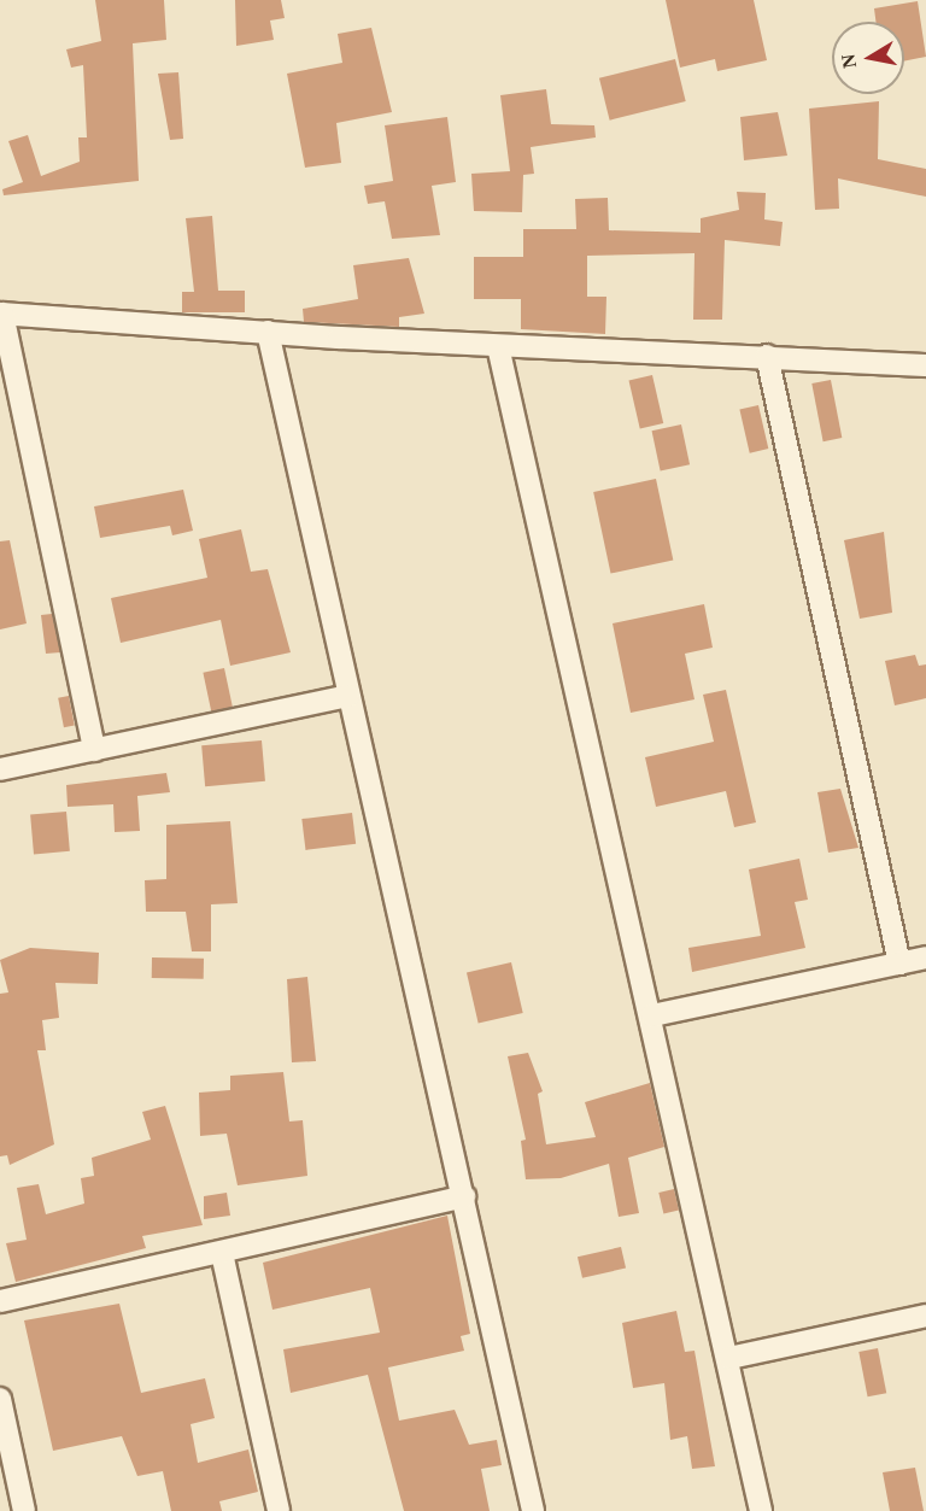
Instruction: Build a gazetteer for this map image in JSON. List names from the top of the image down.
{
  "north": "left"
}
